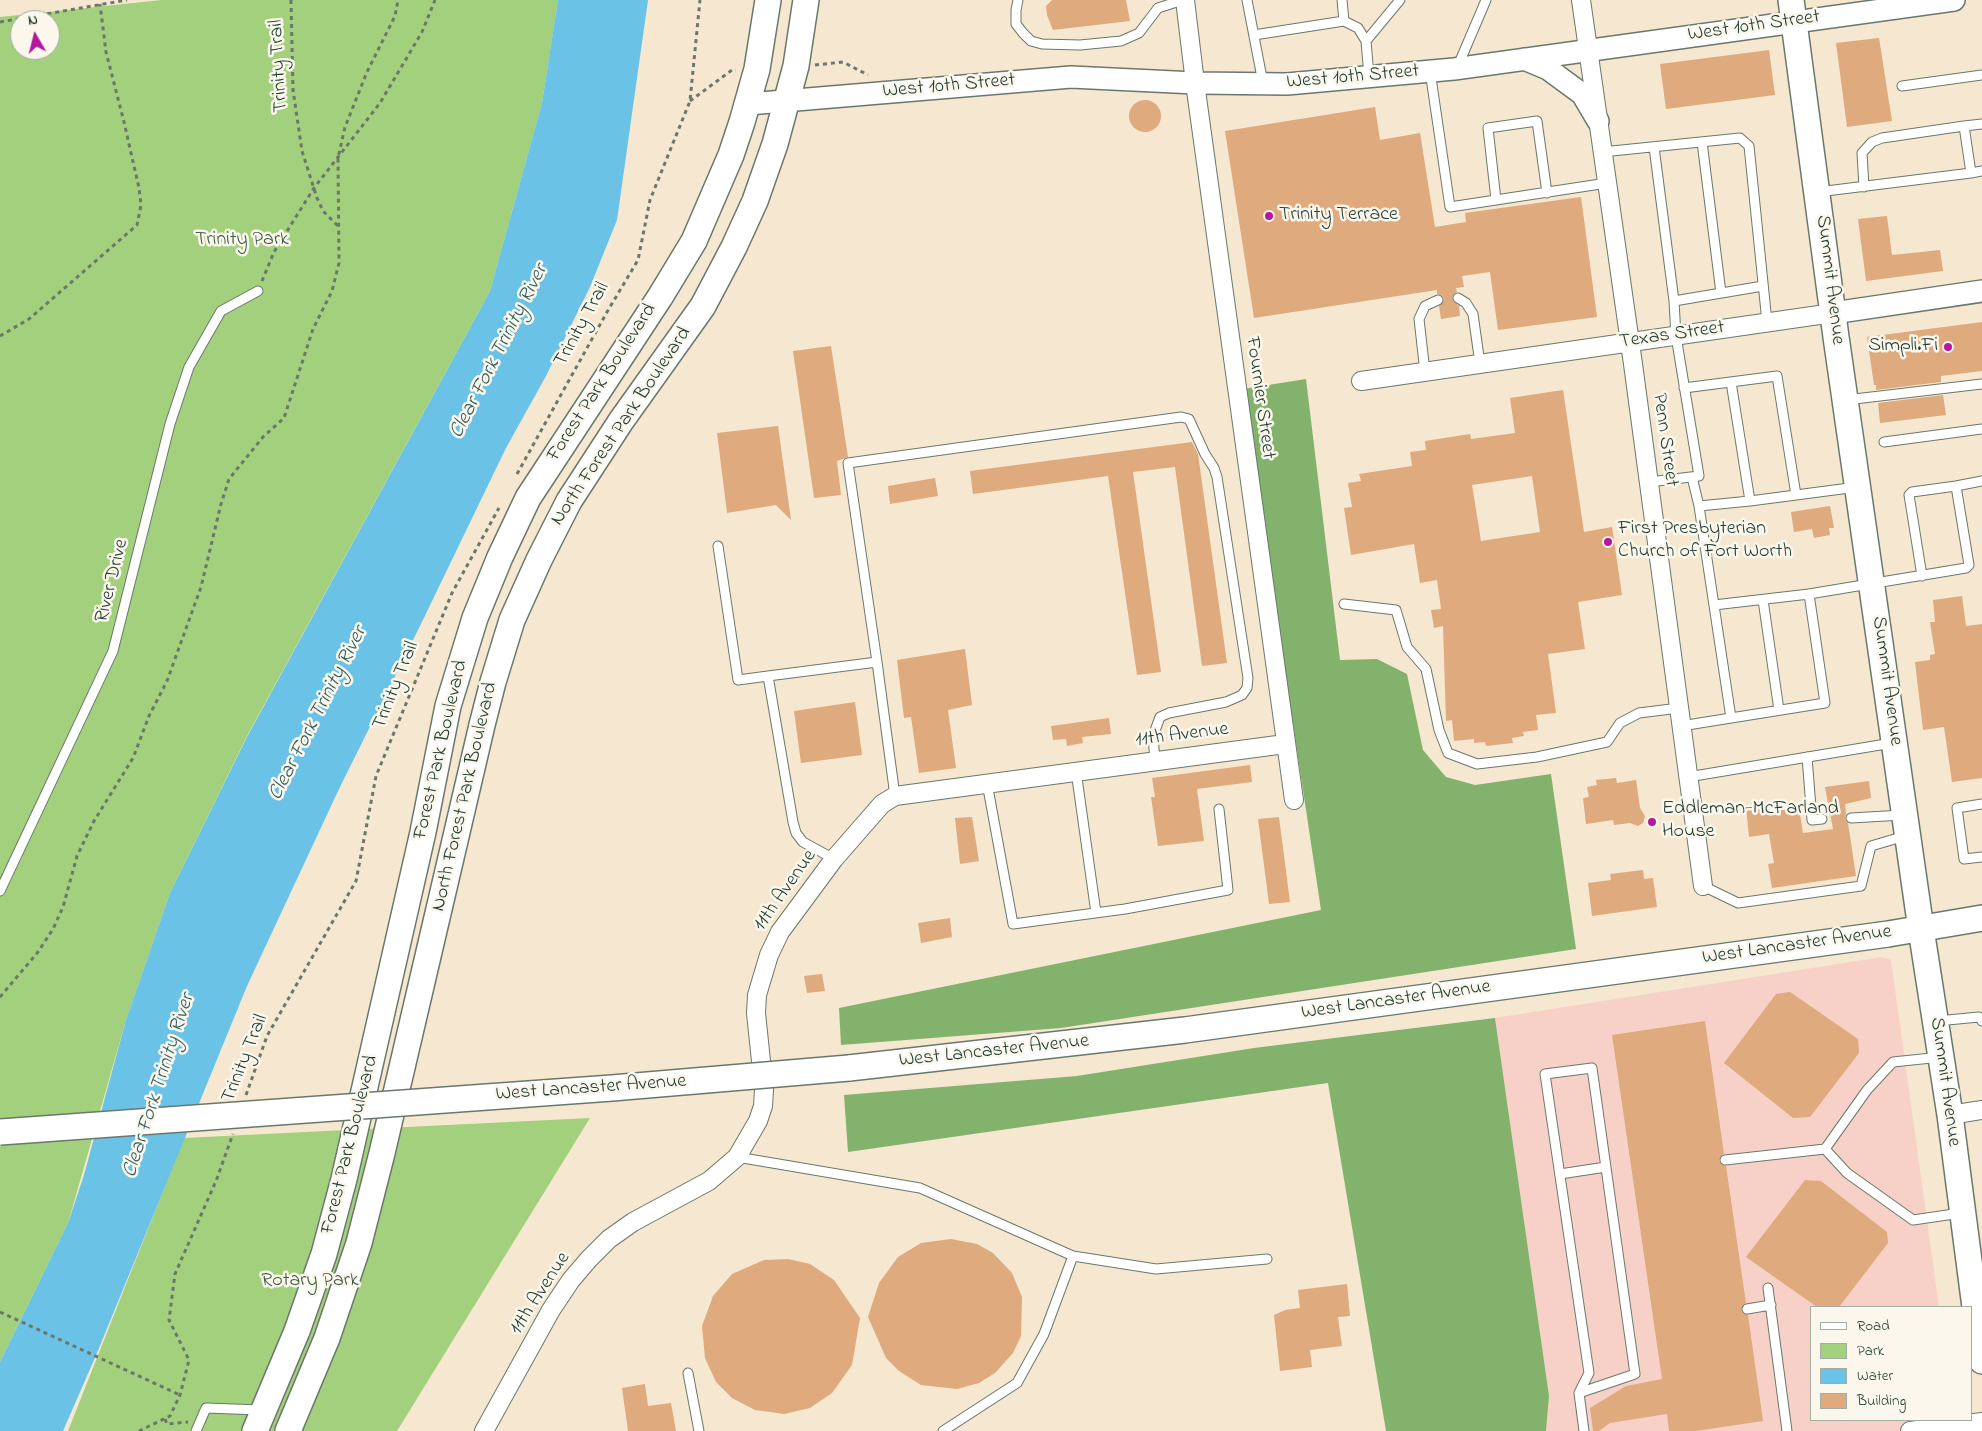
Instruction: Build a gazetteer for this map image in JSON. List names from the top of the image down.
{
  "streets": {
    "main road": [
      "Summit Avenue",
      "Forest Park Boulevard",
      "North Forest Park Boulevard",
      "West Lancaster Avenue"
    ],
    "street": [
      "West 10th Street",
      "Texas Street",
      "Fournier Street",
      "Penn Street",
      "11th Avenue"
    ],
    "lane": ["River Drive"],
    "path": ["Trinity Trail"]
  },
  "crossings": [
    ["West 10th Street", "Summit Avenue"],
    ["West 10th Street", "Forest Park Boulevard"],
    ["West 10th Street", "Fournier Street"],
    ["West 10th Street", "North Forest Park Boulevard"],
    ["West 10th Street", "Penn Street"],
    ["Summit Avenue", "Texas Street"],
    ["Summit Avenue", "West Lancaster Avenue"],
    ["Texas Street", "Penn Street"],
    ["Forest Park Boulevard", "North Forest Park Boulevard"],
    ["Fournier Street", "11th Avenue"]
  ],
  "water": ["Clear Fork Trinity River"],
  "parks": ["Trinity Park", "Rotary Park"],
  "places": [
    "Trinity Terrace",
    "Simpli.Fi",
    "First Presbyterian Church of Fort Worth",
    "Eddleman-McFarland House"
  ],
  "legend": [
    "Road",
    "Park",
    "Water",
    "Building"
  ],
  "north": "top"
}
